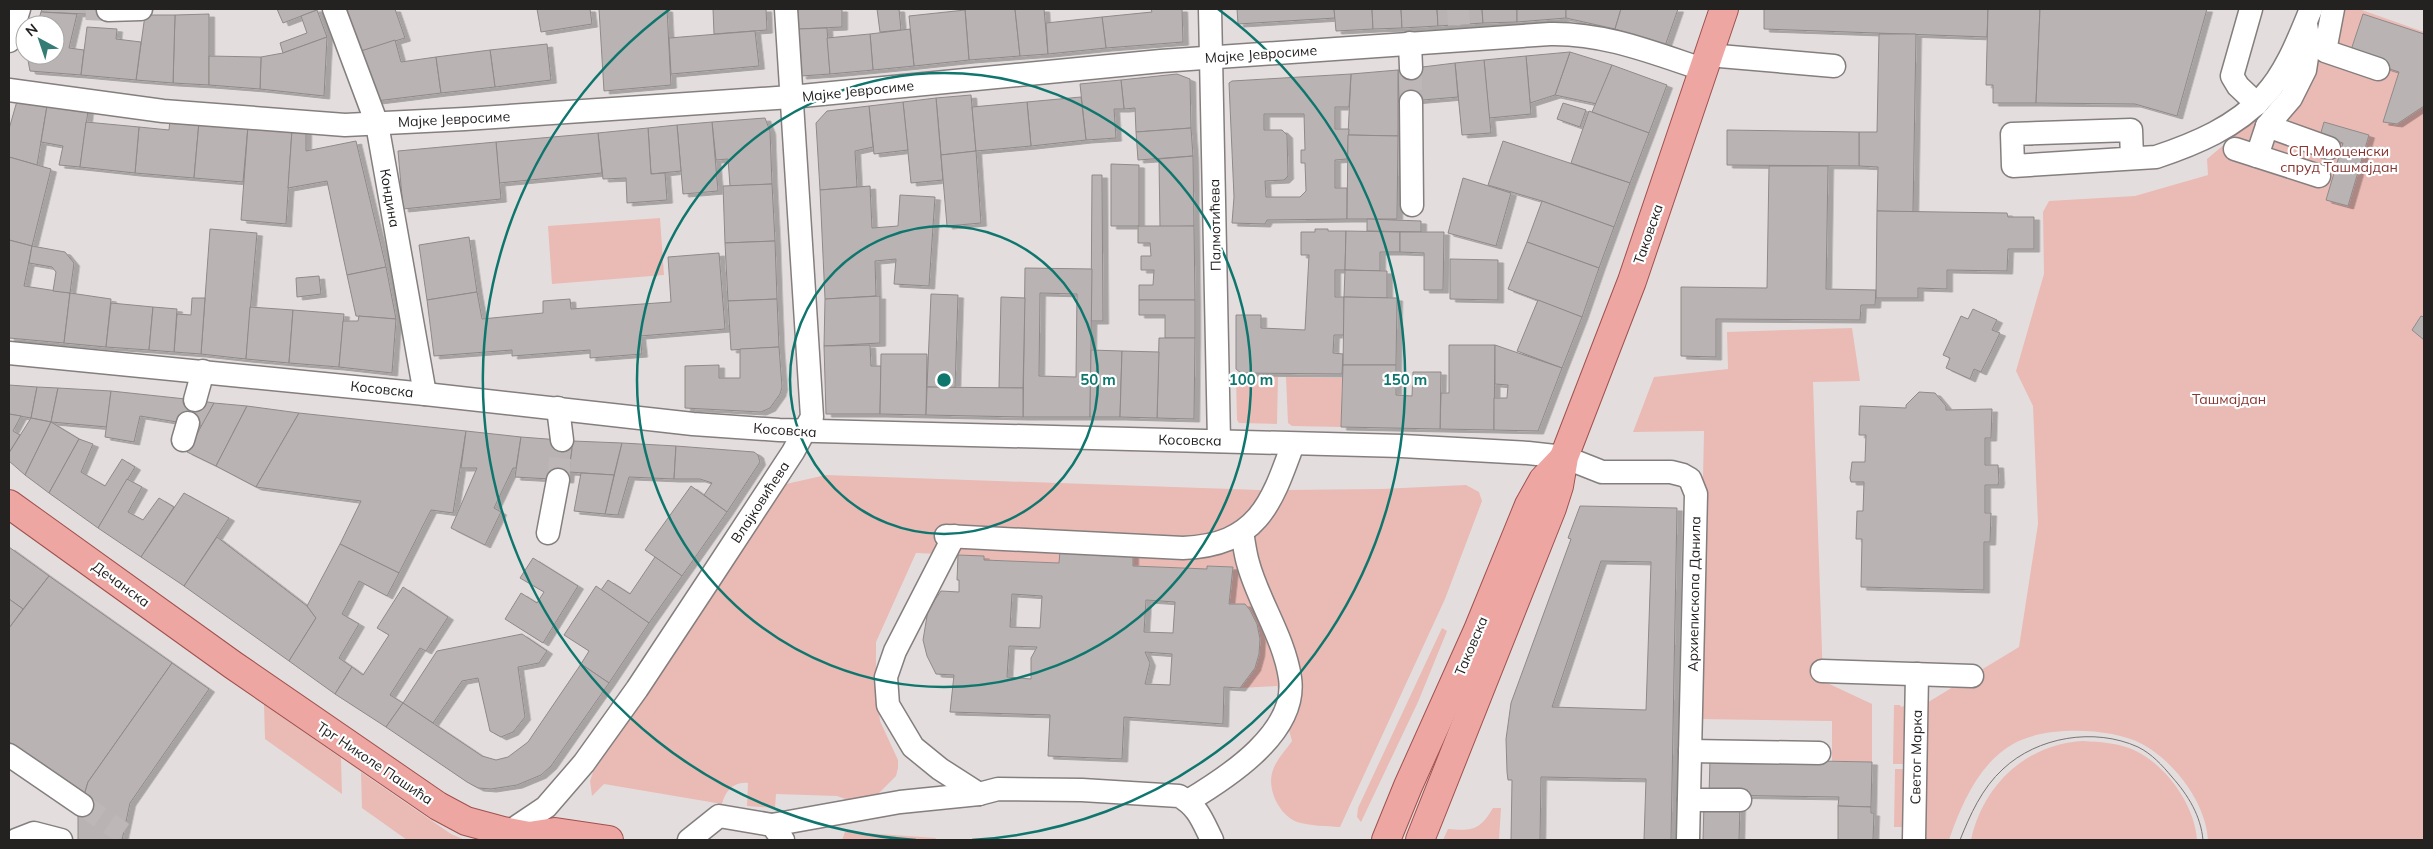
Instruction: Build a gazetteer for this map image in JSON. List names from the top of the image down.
{
  "streets": {
    "main road": ["Таковска", "Дечанска", "Трг Николе Пашића"],
    "street": [
      "Мајке Јевросиме",
      "Кондина",
      "Палмотићева",
      "Косовска",
      "Влајковићева",
      "Архиепископа Данила",
      "Светог Марка"
    ]
  },
  "crossings": [
    ["Мајке Јевросиме", "Кондина"],
    ["Мајке Јевросиме", "Палмотићева"],
    ["Мајке Јевросиме", "Таковска"],
    ["Мајке Јевросиме", "Влајковићева"],
    ["Кондина", "Косовска"],
    ["Палмотићева", "Косовска"],
    ["Таковска", "Косовска"],
    ["Таковска", "Архиепископа Данила"],
    ["Косовска", "Влајковићева"],
    ["Косовска", "Архиепископа Данила"],
    ["Влајковићева", "Трг Николе Пашића"],
    ["Дечанска", "Трг Николе Пашића"]
  ],
  "parks": ["СП Миоценски спруд Ташмајдан", "Ташмајдан"],
  "north": "top left",
  "rings": ["50 m", "100 m", "150 m"]
}
